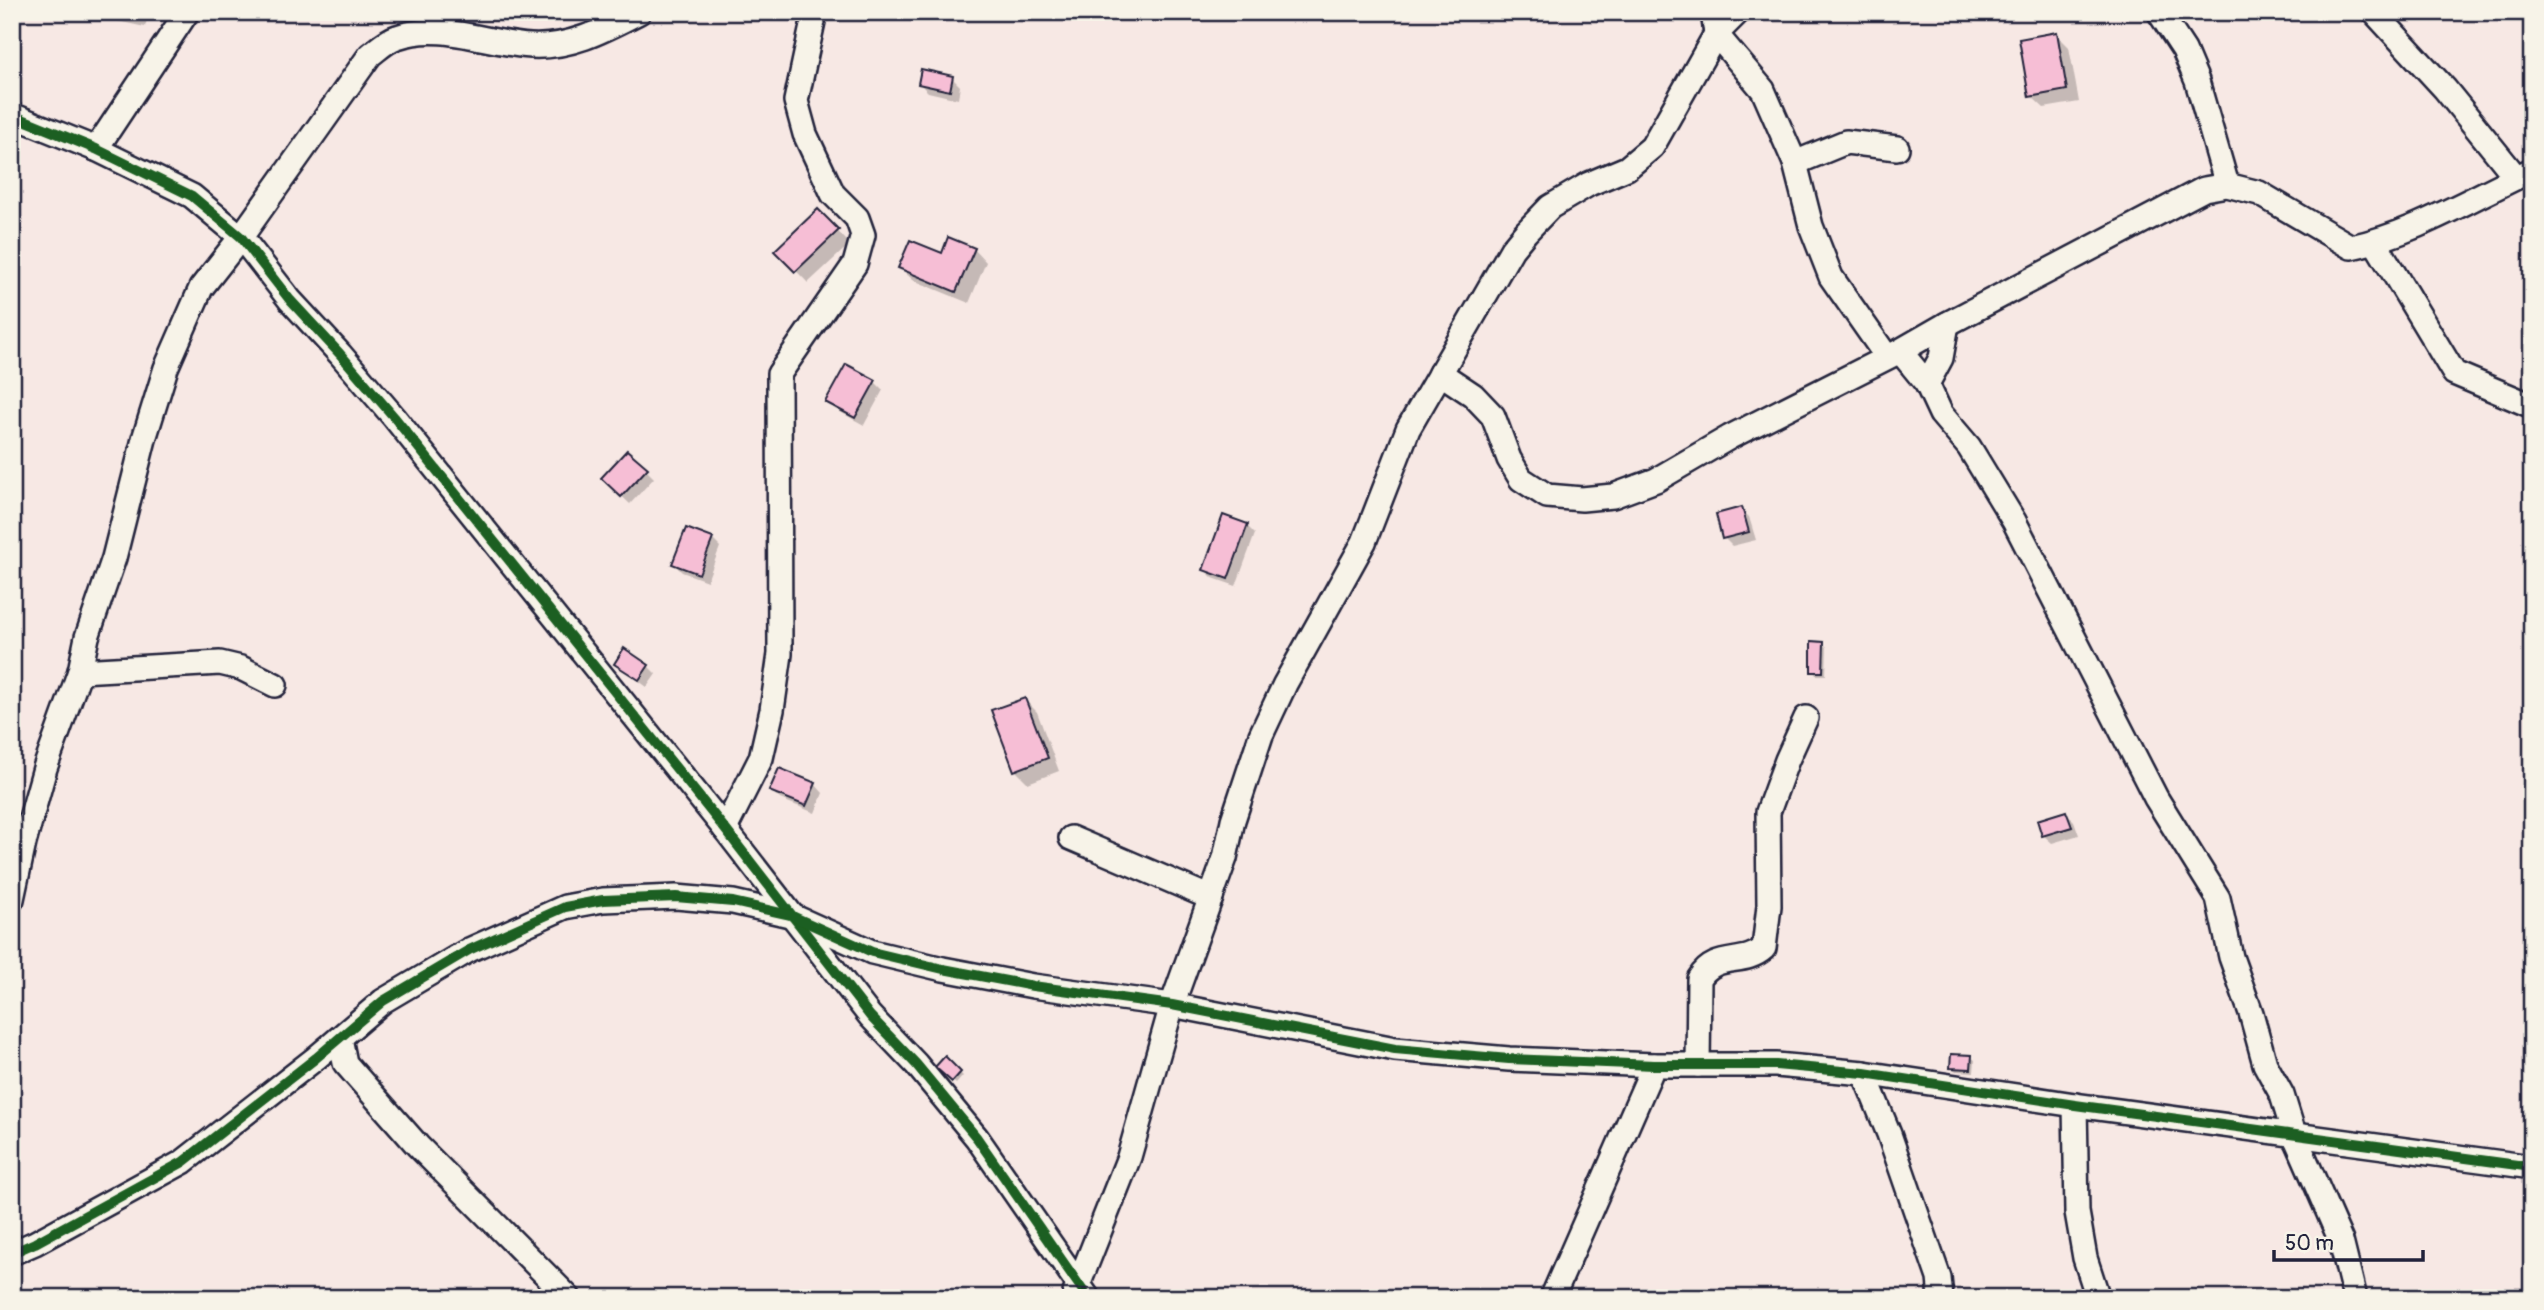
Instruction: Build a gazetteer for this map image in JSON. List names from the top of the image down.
{
  "scale_bar": "50 m"
}
